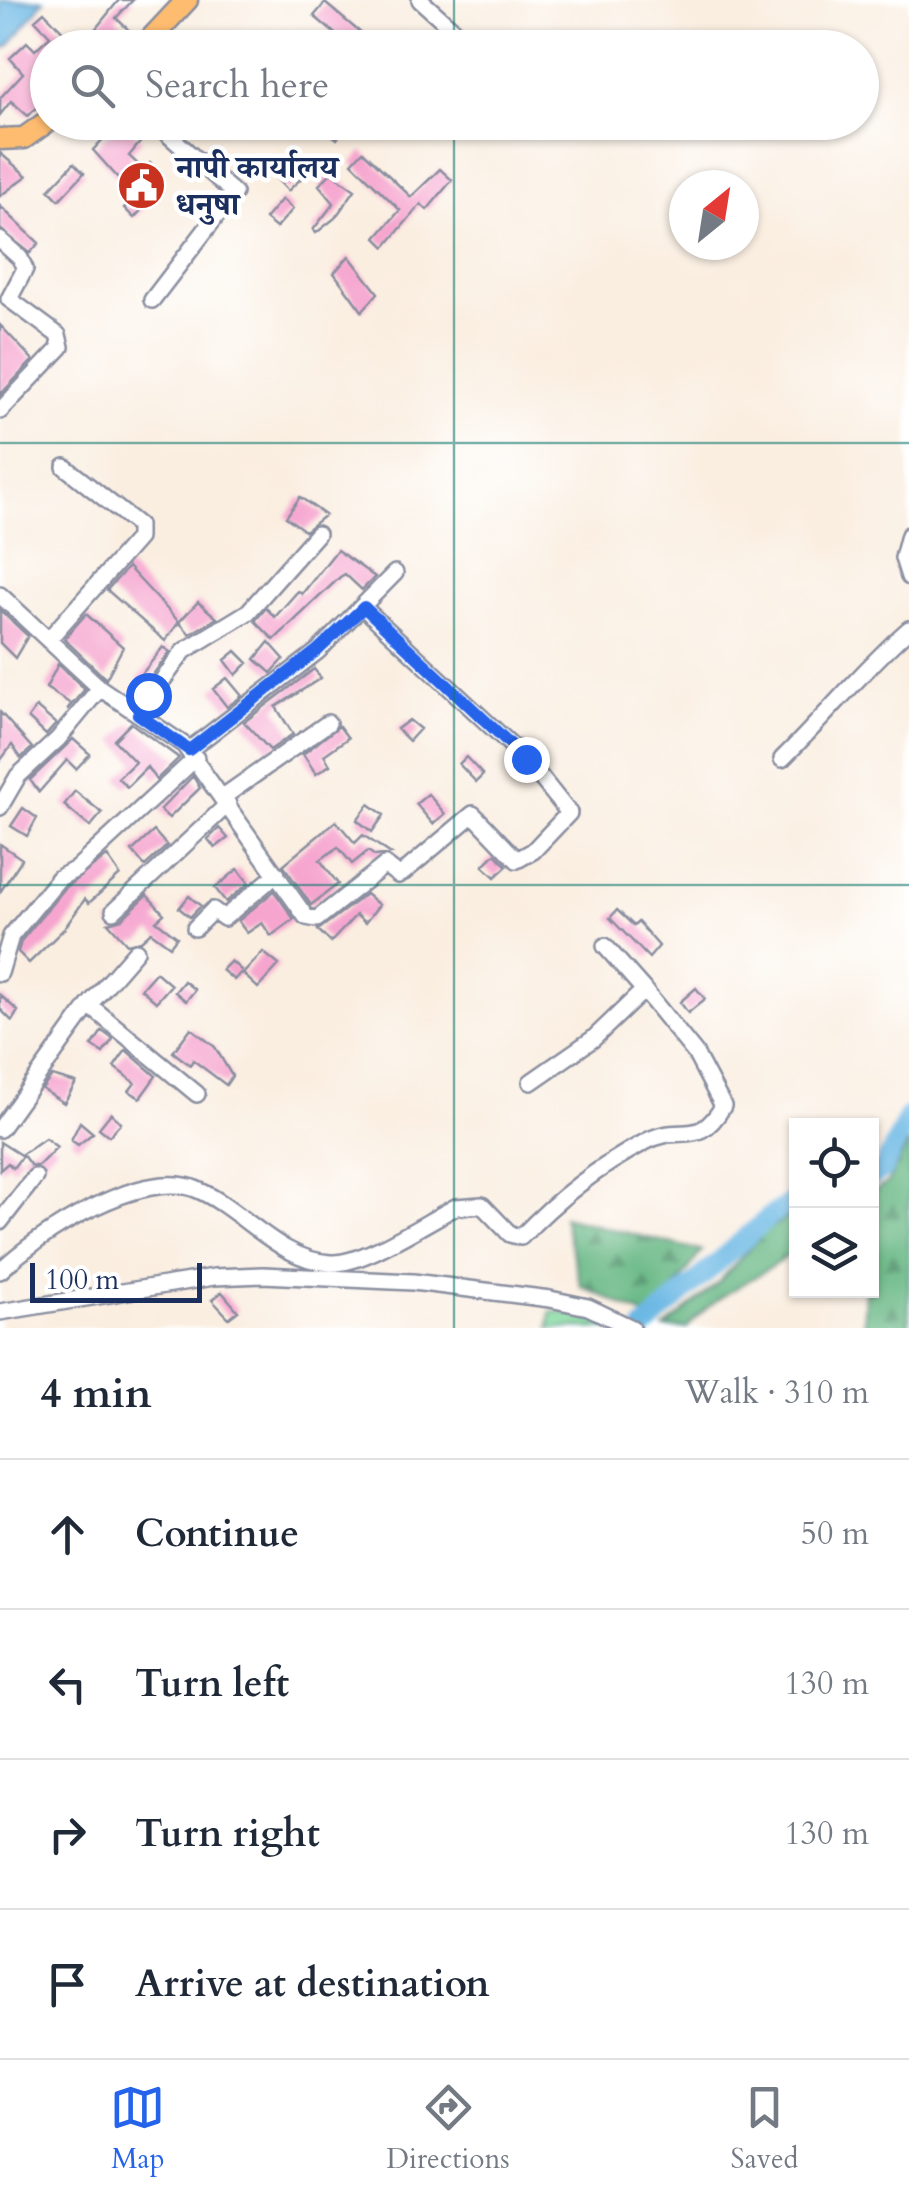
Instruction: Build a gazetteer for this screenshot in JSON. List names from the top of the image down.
{
  "places": {
    "public building": ["नापी कार्यालय धनुषा"]
  },
  "scale_bar": "100 m",
  "north": "top right",
  "page": {
    "search": "Search here",
    "scale": "100 m",
    "heading": ["4 min", "Walk · 310 m"],
    "list": [
      ["Continue", "50 m"],
      ["Turn left", "130 m"],
      ["Turn right", "130 m"],
      "Arrive at destination"
    ],
    "nav": ["Map", "Directions", "Saved"]
  }
}
